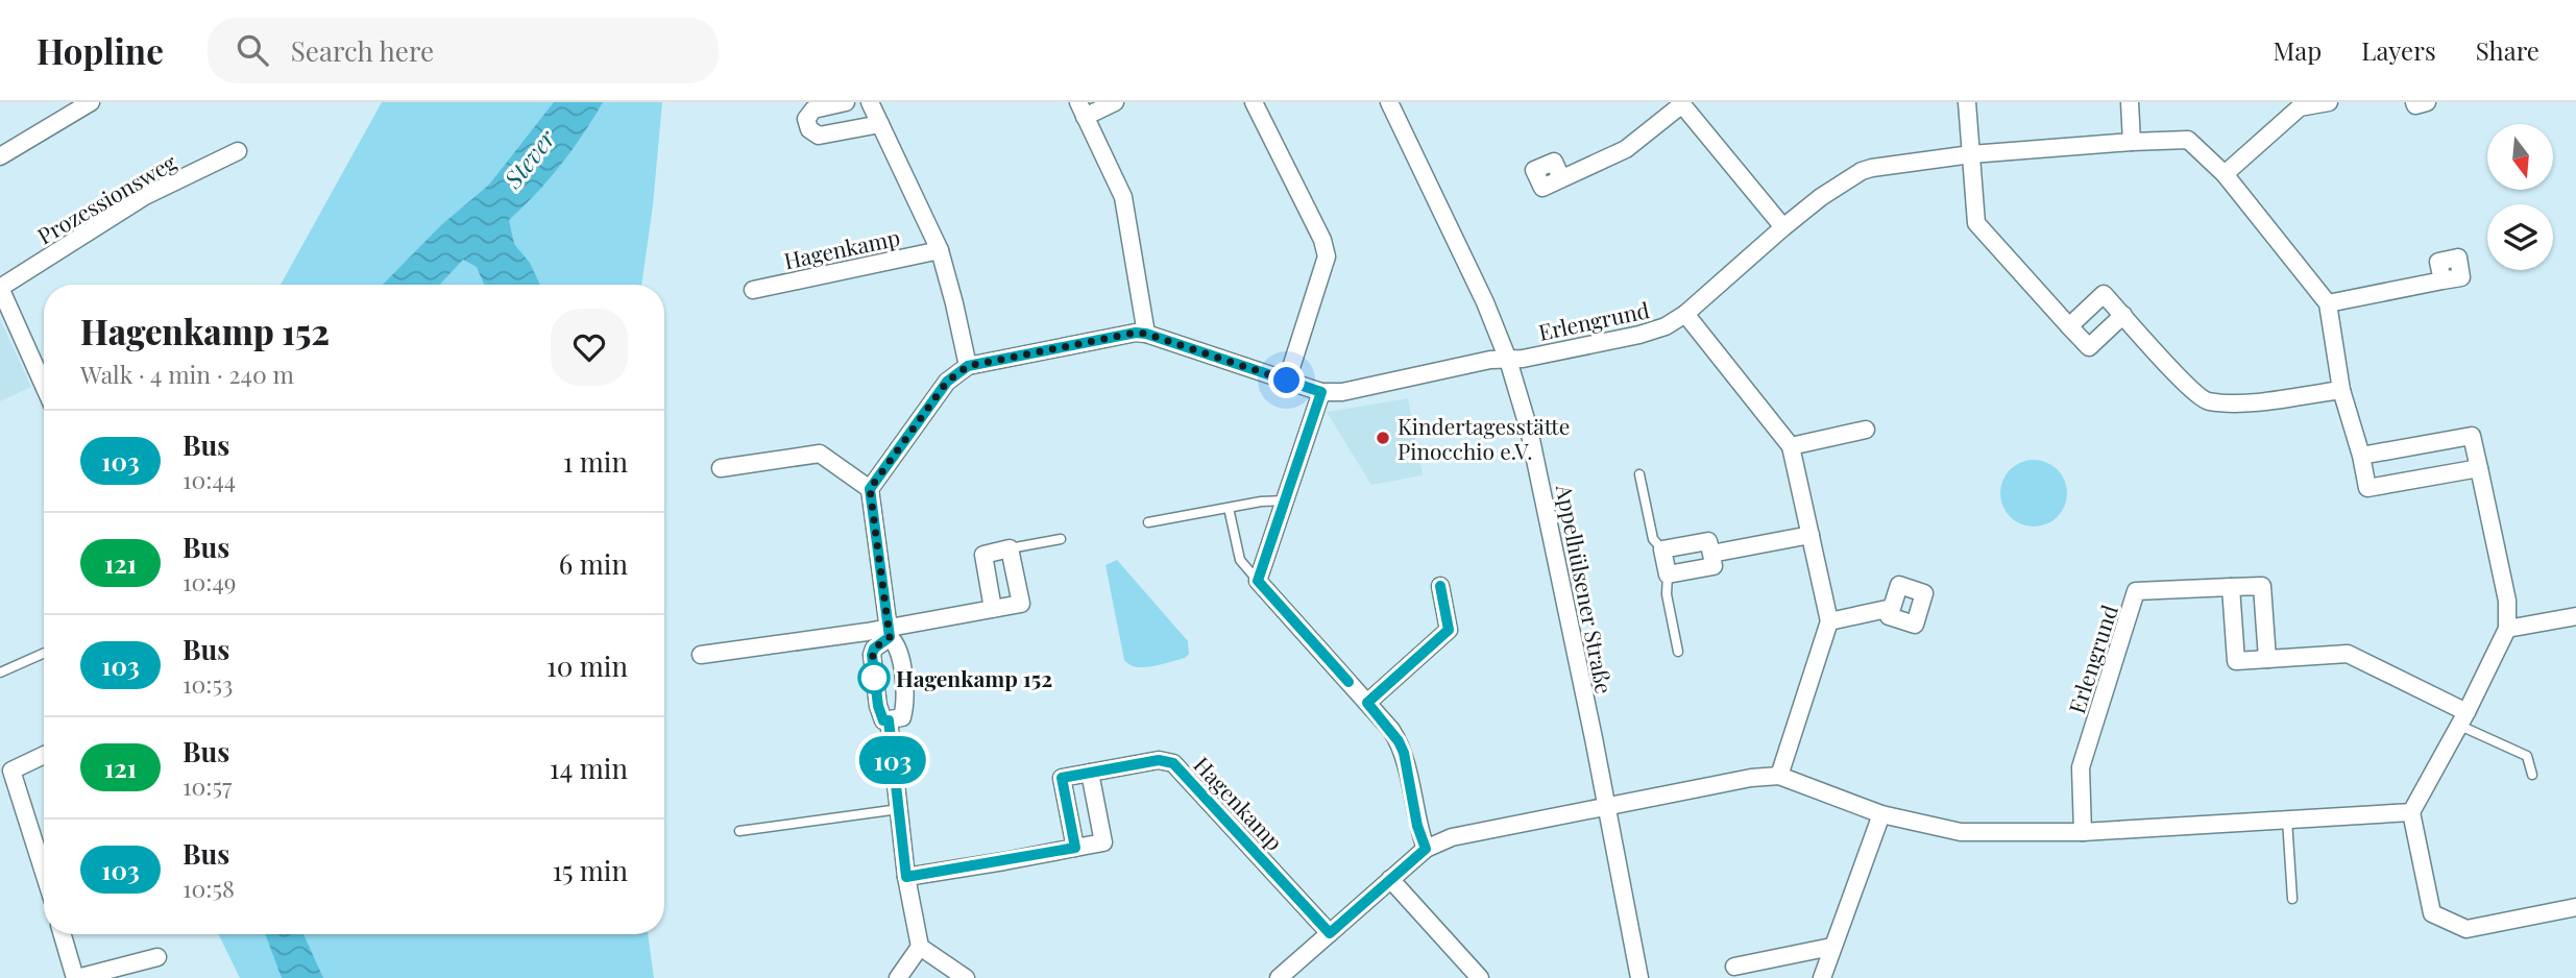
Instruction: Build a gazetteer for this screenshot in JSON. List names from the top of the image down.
{
  "streets": {
    "street": [
      "Prozessionsweg",
      "Hagenkamp",
      "Erlengrund",
      "Appelhülsener Straße"
    ]
  },
  "crossings": [
    ["Erlengrund", "Appelhülsener Straße"]
  ],
  "water": ["Stever"],
  "places": ["Kindertagesstätte Pinocchio e.V.", "Hagenkamp 152"],
  "lines": ["bus line 103"],
  "north": "bottom",
  "page": {
    "header": "Hopline",
    "search": "Search here",
    "nav": ["Map", "Layers", "Share"],
    "on_map": "103",
    "heading": ["Hagenkamp 152", "Walk · 4 min · 240 m"],
    "list": [
      {
        "mark": "103",
        "name": "Bus",
        "note": "10:44",
        "value": "1 min"
      },
      {
        "mark": "121",
        "name": "Bus",
        "note": "10:49",
        "value": "6 min"
      },
      {
        "mark": "103",
        "name": "Bus",
        "note": "10:53",
        "value": "10 min"
      },
      {
        "mark": "121",
        "name": "Bus",
        "note": "10:57",
        "value": "14 min"
      },
      {
        "mark": "103",
        "name": "Bus",
        "note": "10:58",
        "value": "15 min"
      }
    ]
  }
}
